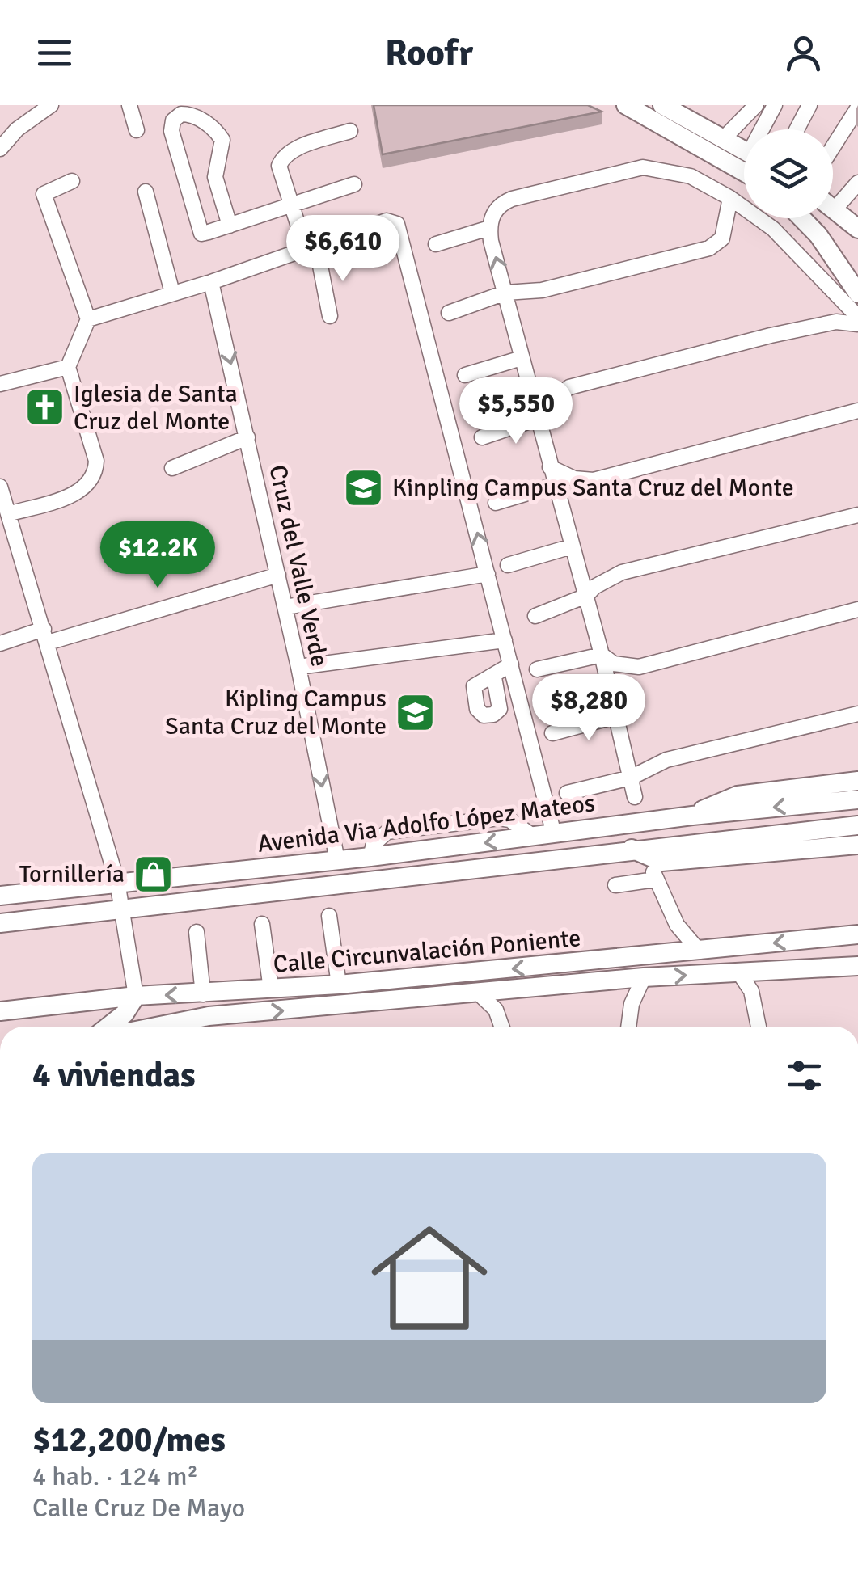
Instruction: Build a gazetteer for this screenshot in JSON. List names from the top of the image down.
{
  "streets": {
    "main road": ["Avenida Via Adolfo López Mateos", "Calle Circunvalación Poniente"],
    "street": ["Cruz del Valle Verde"]
  },
  "crossings": [
    ["Cruz del Valle Verde", "Avenida Via Adolfo López Mateos"]
  ],
  "one_way": ["Cruz del Valle Verde"],
  "places": {
    "church": ["Iglesia de Santa Cruz del Monte"],
    "school or university": ["Kinpling Campus Santa Cruz del Monte", "Kipling Campus Santa Cruz del Monte"],
    "shop": ["Tornillería"]
  },
  "page": {
    "header": "Roofr",
    "price": [
      "$6,610",
      "$5,550",
      "$12.2K",
      "$8,280"
    ],
    "heading": "4 viviendas",
    "list": [
      {
        "name": "$12,200/mes",
        "note": "4 hab. · 124 m² · Calle Cruz De Mayo"
      }
    ]
  }
}
